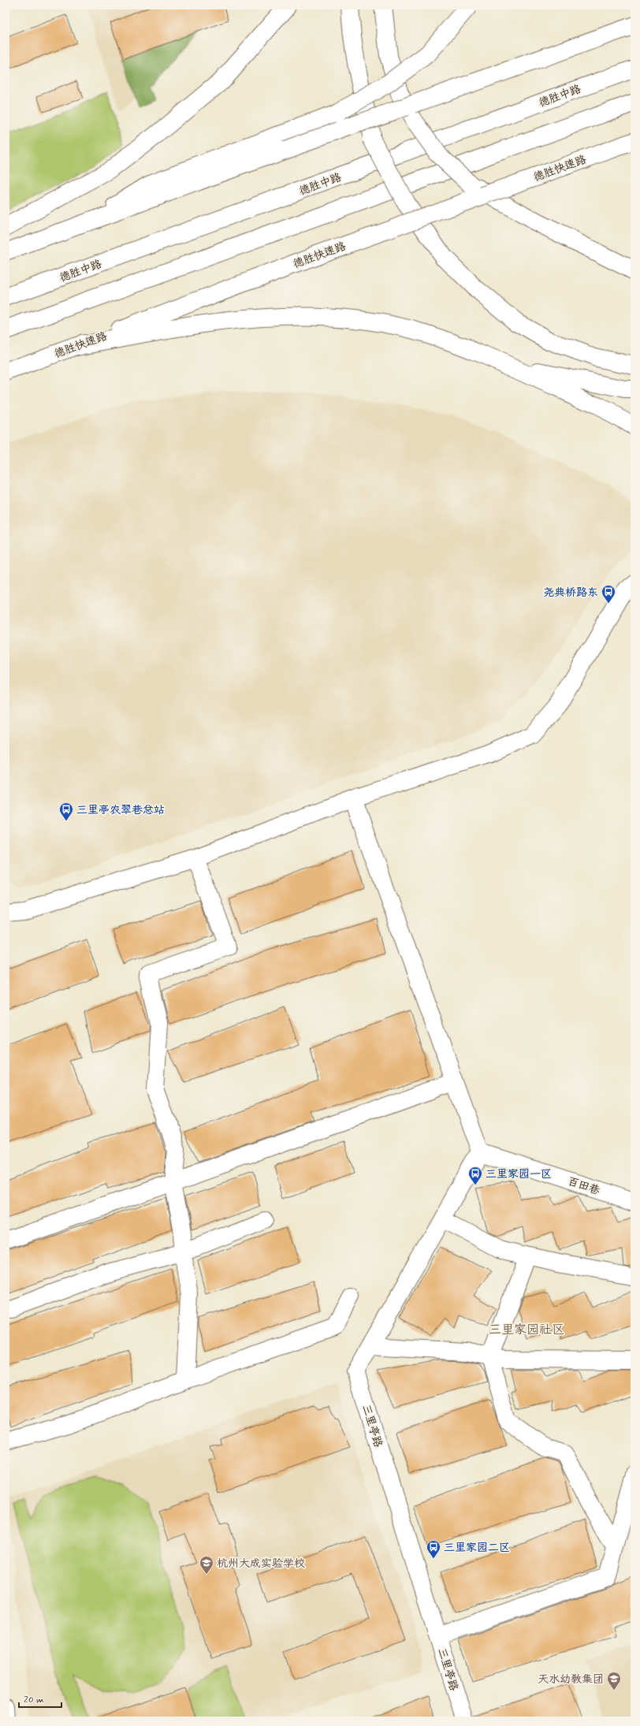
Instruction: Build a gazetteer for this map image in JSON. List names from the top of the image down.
{
  "streets": {
    "main road": [
      "德胜中路",
      "德胜快速路",
      "百田巷",
      "三里亭路"
    ]
  },
  "crossings": [
    ["百田巷", "三里亭路"]
  ],
  "districts": ["三里家园社区"],
  "places": {
    "bus stop": [
      "尧典桥路东",
      "三里亭农翠巷总站",
      "三里家园一区",
      "三里家园二区"
    ],
    "school or university": ["杭州大成实验学校", "天水幼教集团"]
  },
  "scale_bar": "20 m"
}
